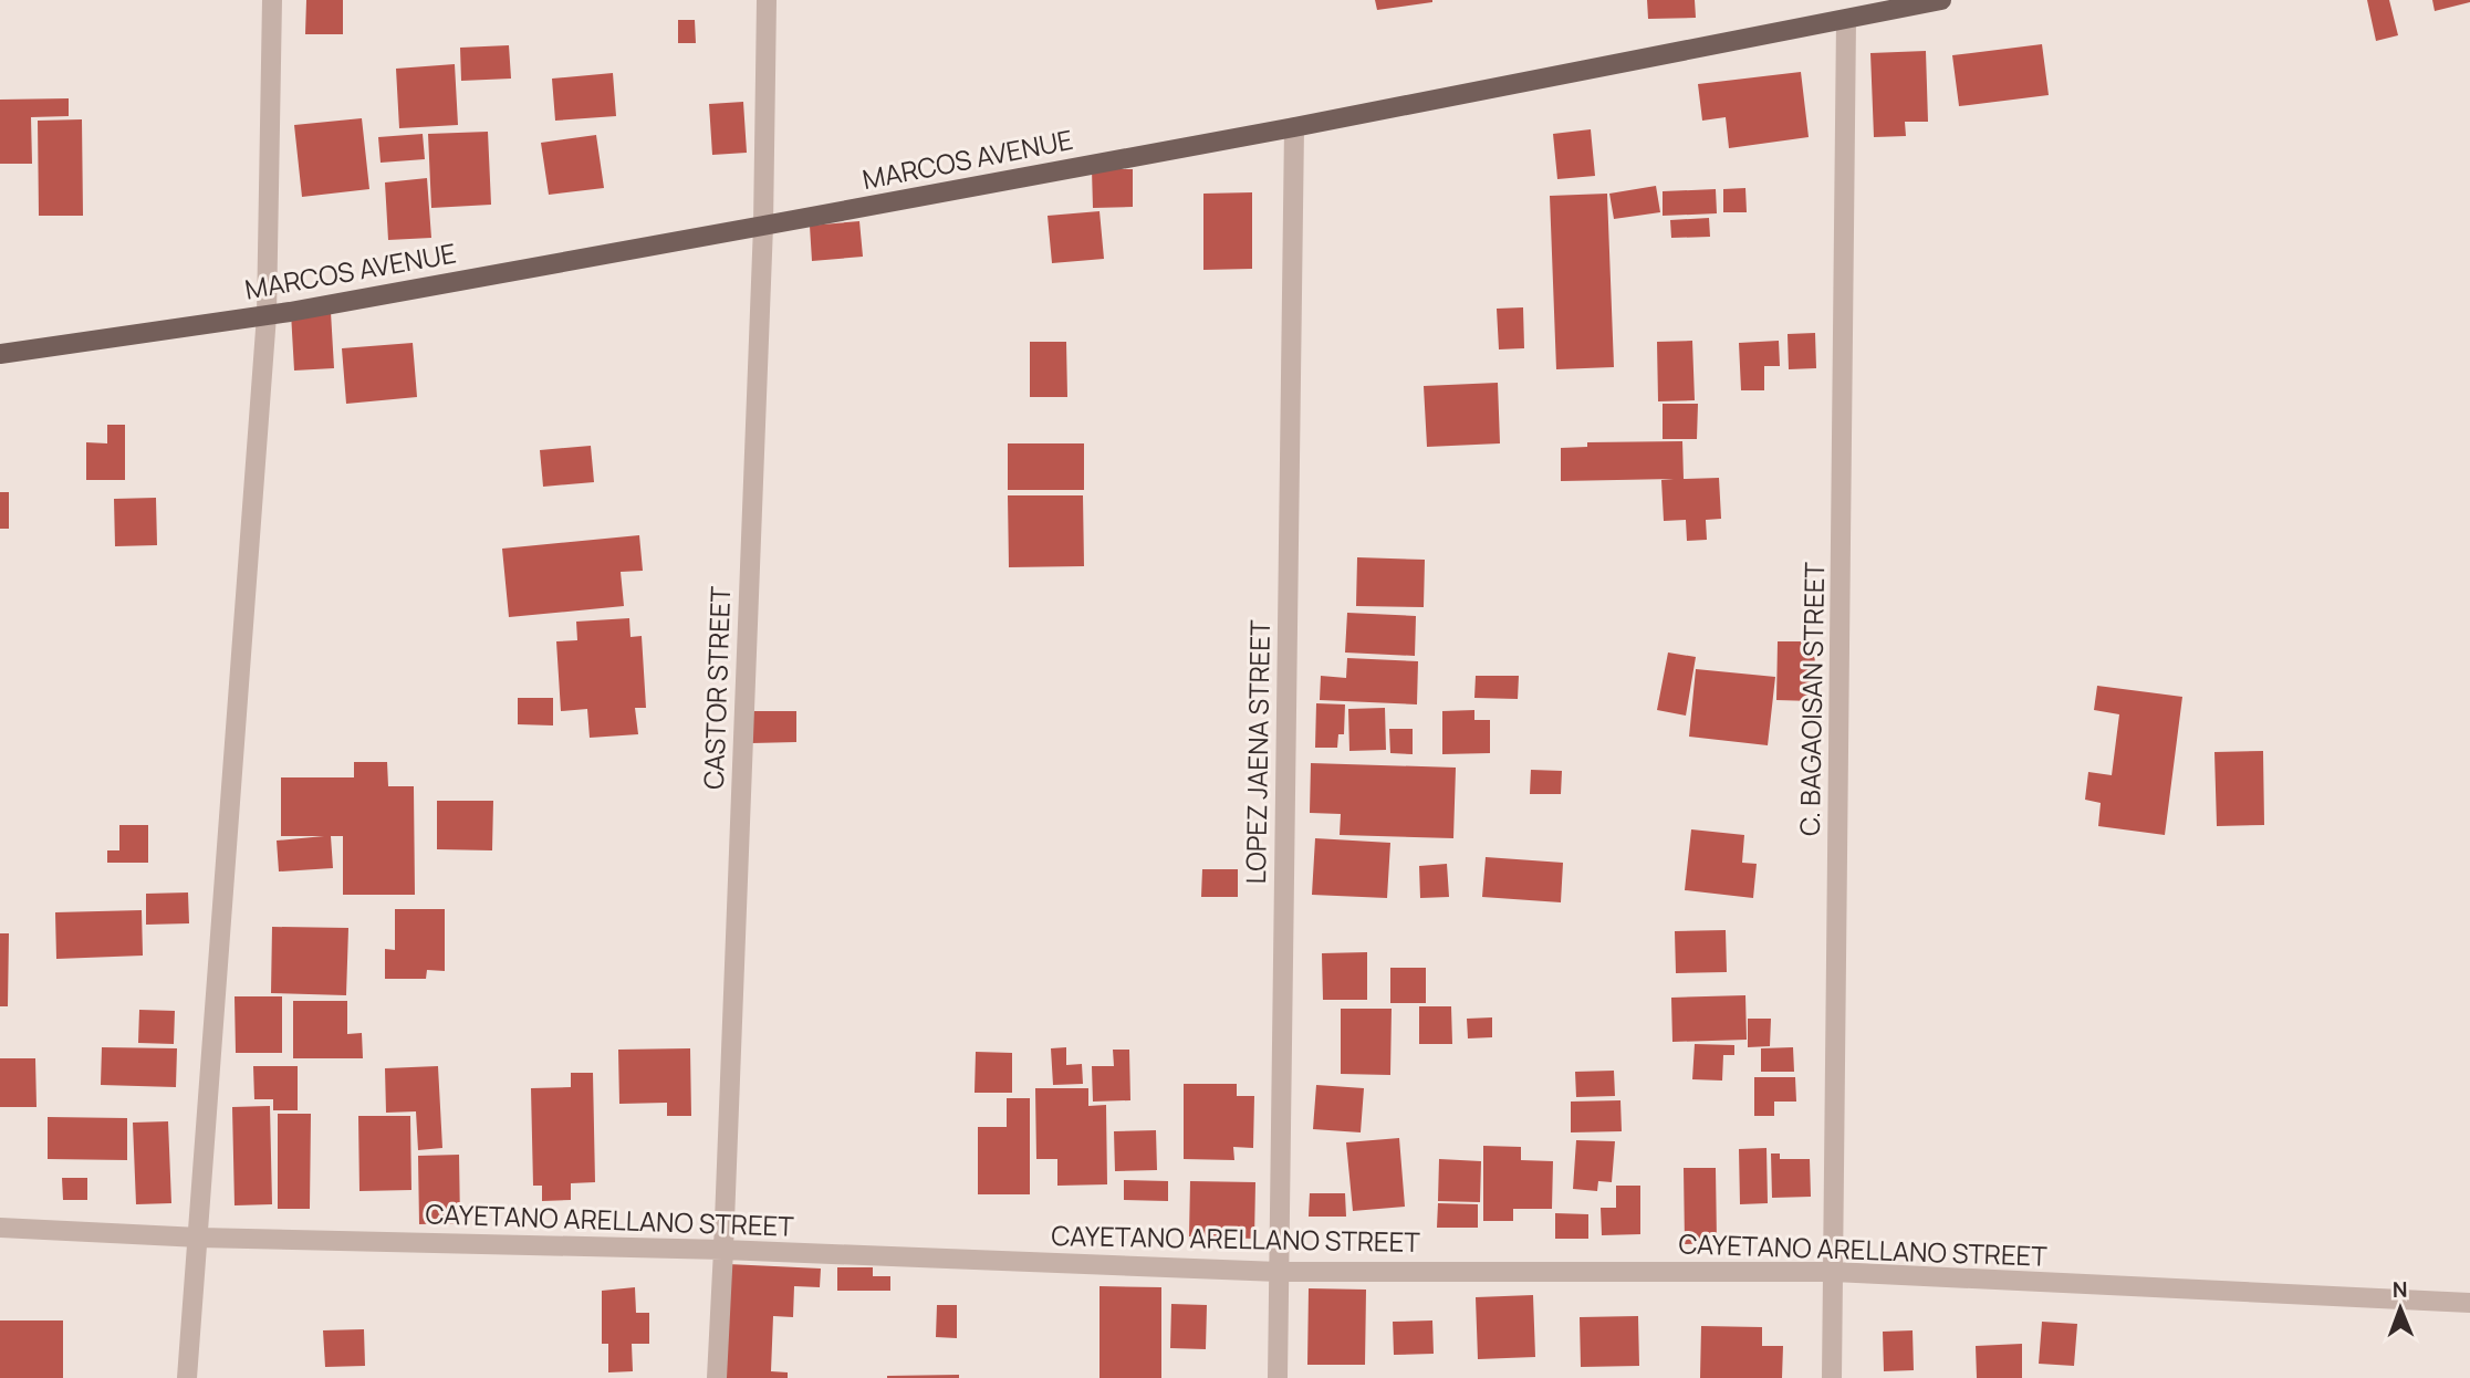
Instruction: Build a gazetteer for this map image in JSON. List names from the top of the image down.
{
  "streets": {
    "main road": ["MARCOS AVENUE"],
    "street": [
      "CASTOR STREET",
      "C. BAGAOISAN STREET",
      "LOPEZ JAENA STREET",
      "CAYETANO ARELLANO STREET"
    ]
  },
  "crossings": [
    ["MARCOS AVENUE", "CASTOR STREET"],
    ["MARCOS AVENUE", "C. BAGAOISAN STREET"],
    ["MARCOS AVENUE", "LOPEZ JAENA STREET"],
    ["CASTOR STREET", "CAYETANO ARELLANO STREET"],
    ["C. BAGAOISAN STREET", "CAYETANO ARELLANO STREET"],
    ["LOPEZ JAENA STREET", "CAYETANO ARELLANO STREET"]
  ],
  "north": "top"
}
